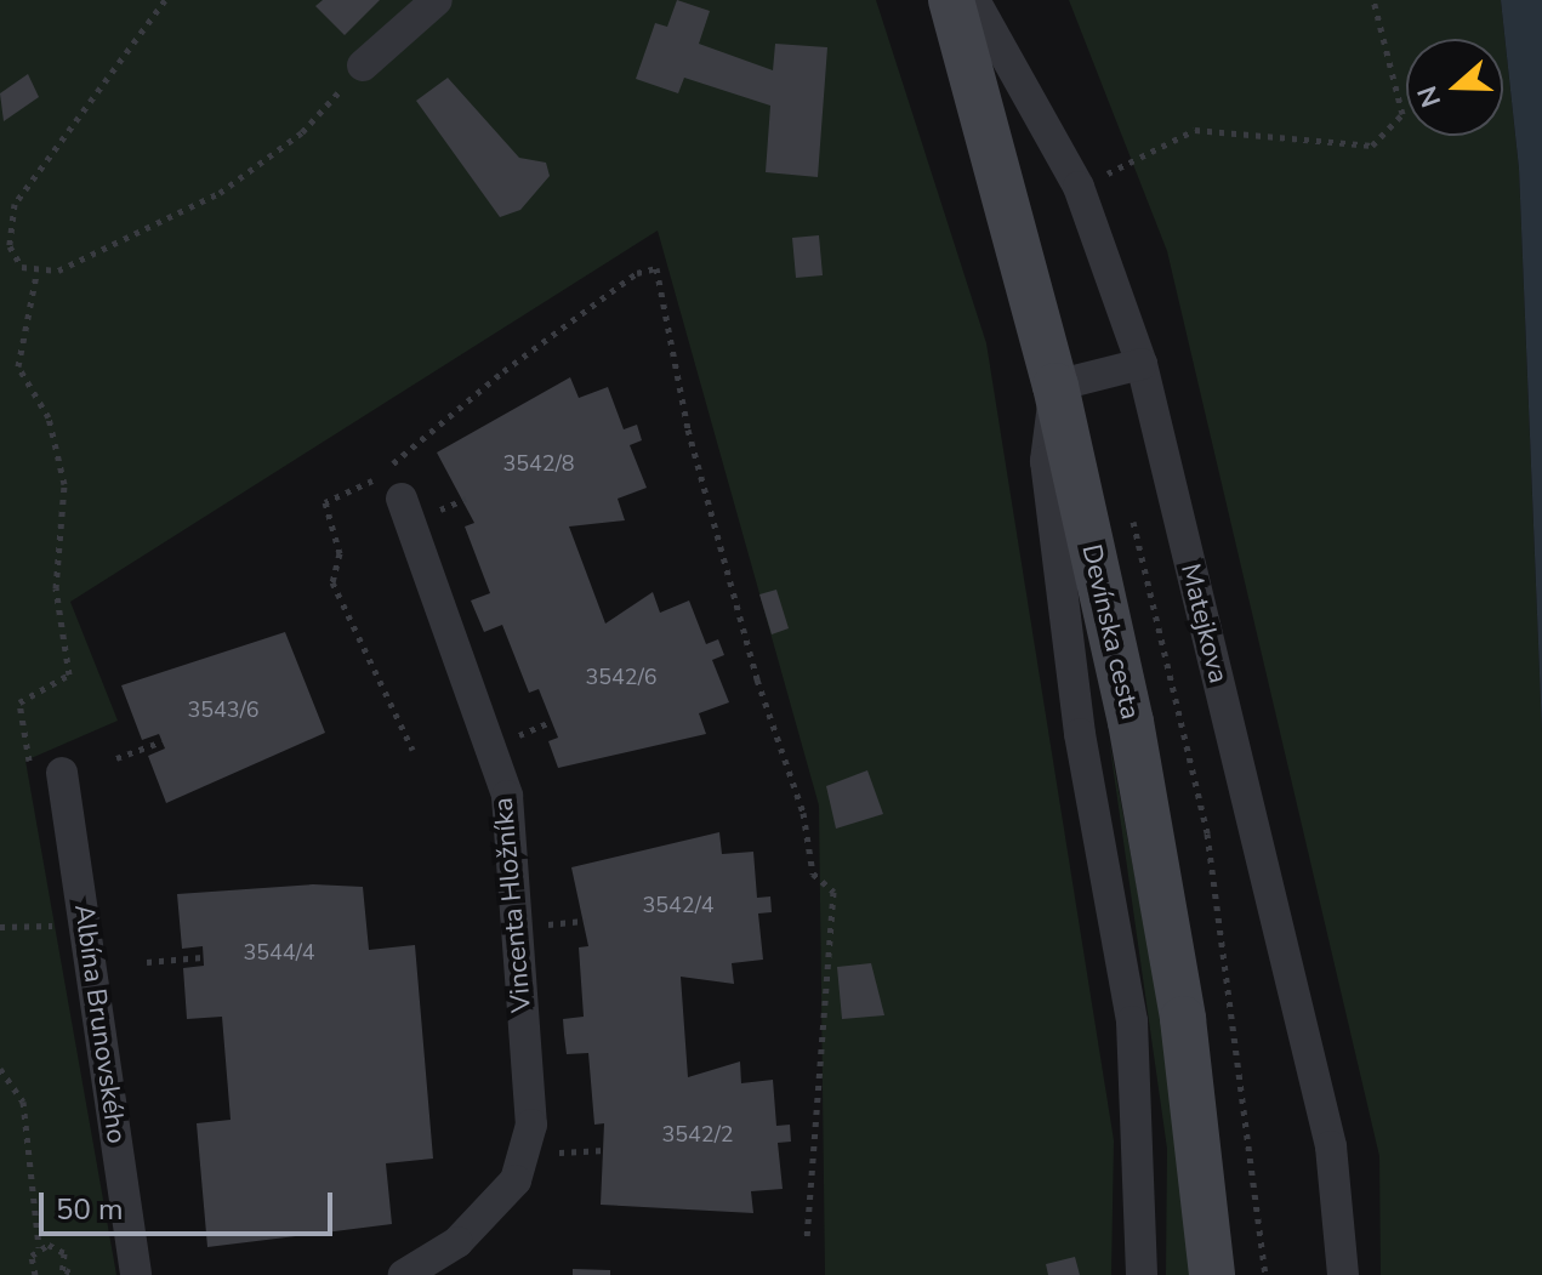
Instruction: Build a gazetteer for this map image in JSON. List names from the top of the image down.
{
  "streets": {
    "street": [
      "Matejkova",
      "Devínska cesta",
      "Vincenta Hložníka",
      "Albína Brunovského"
    ]
  },
  "house_numbers": [
    "3542/8",
    "3542/6",
    "3543/6",
    "3542/4",
    "3544/4",
    "3542/2"
  ],
  "scale_bar": "50 m",
  "north": "left"
}
